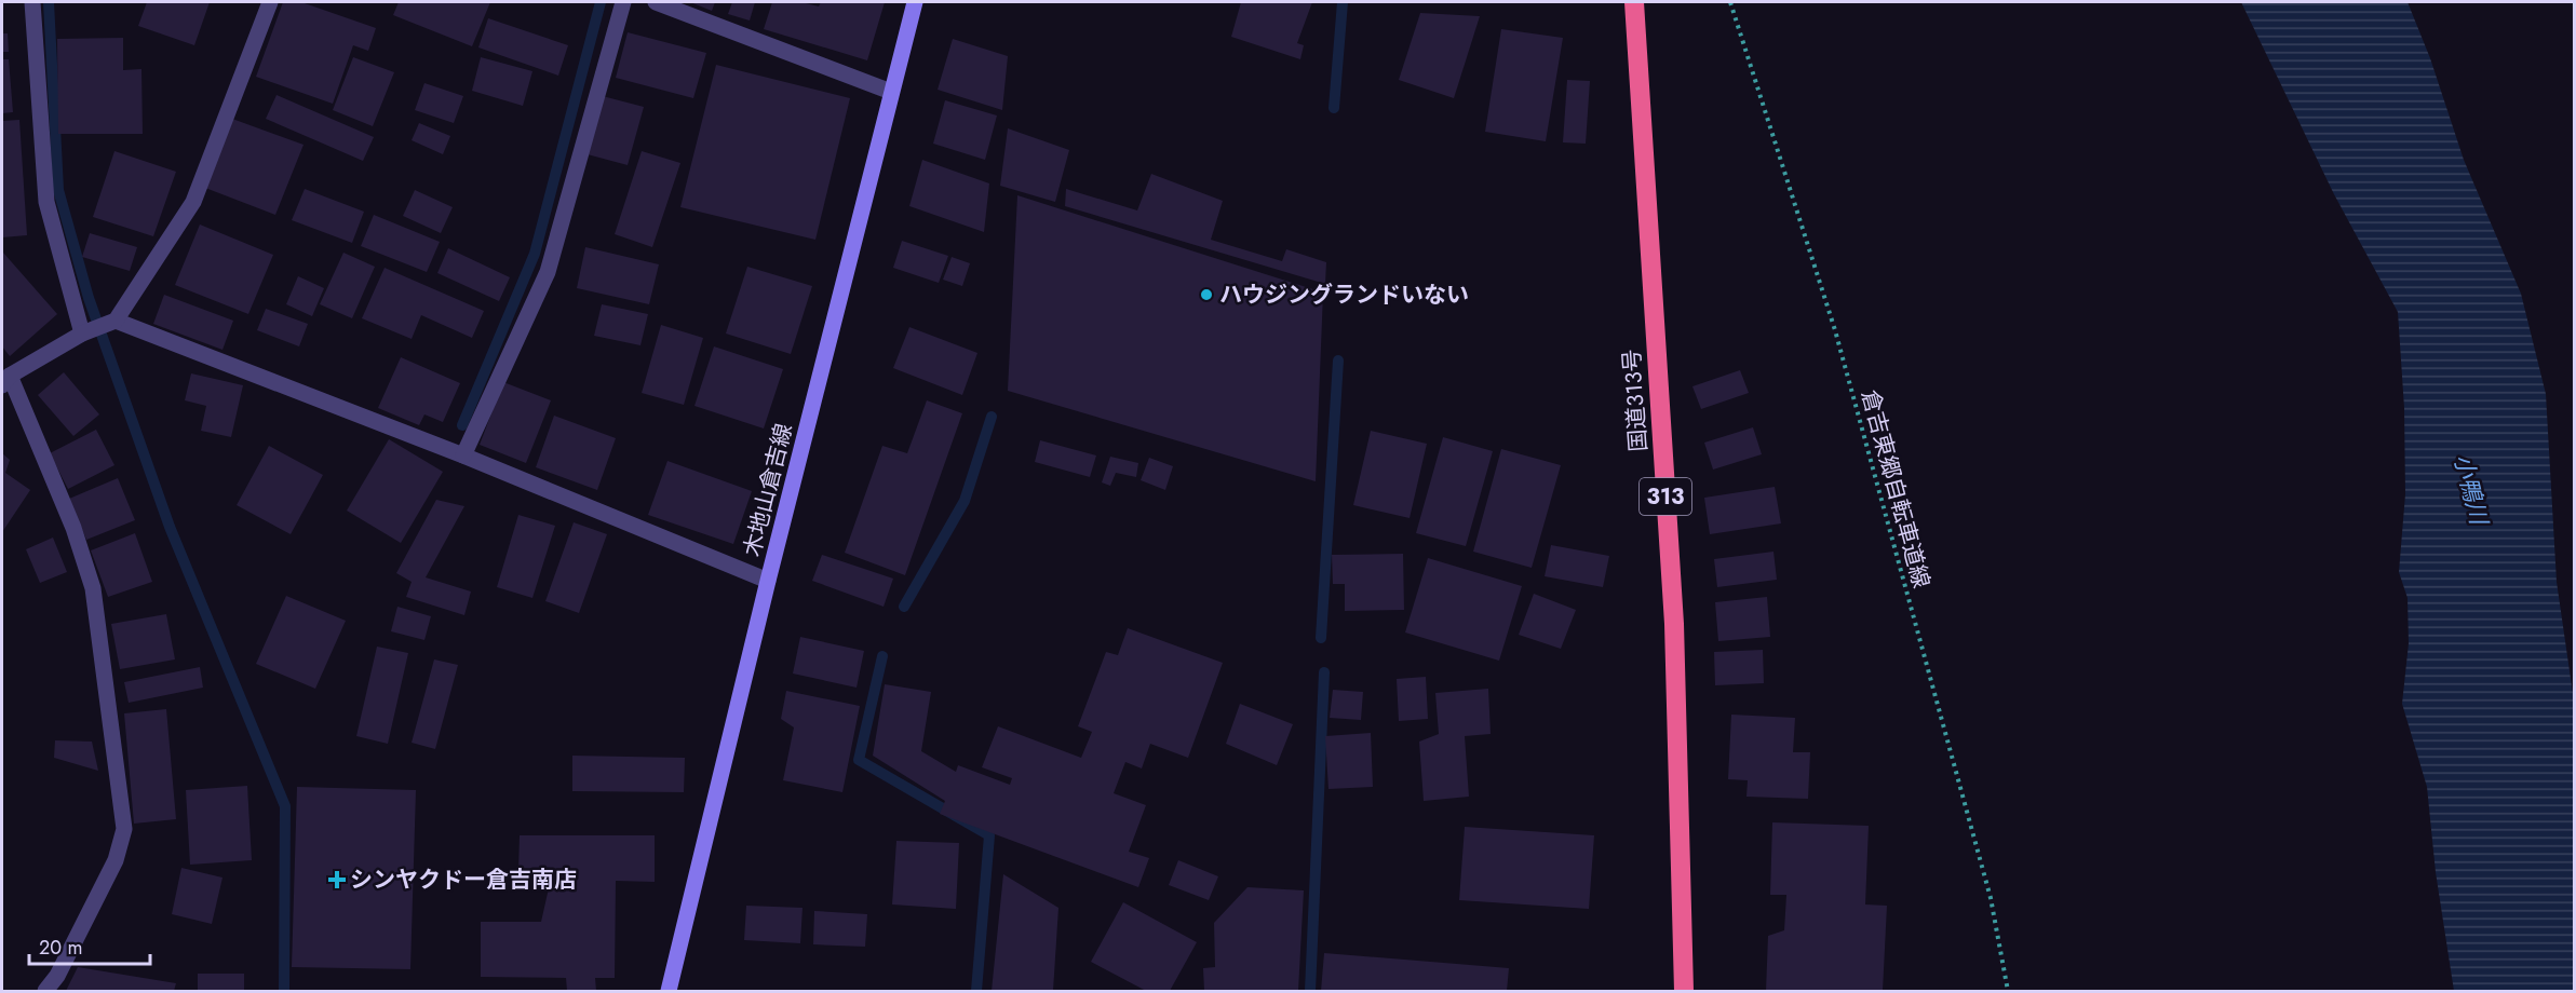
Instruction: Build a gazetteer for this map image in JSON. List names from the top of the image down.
{
  "streets": {
    "highway": ["国道313号", "313"],
    "main road": ["木地山倉吉線"],
    "path": ["倉吉東郷自転車道線"]
  },
  "water": ["小鴨川"],
  "places": {
    "other": ["ハウジングランドいない"],
    "health": ["シンヤクドー倉吉南店"]
  },
  "scale_bar": "20 m"
}
